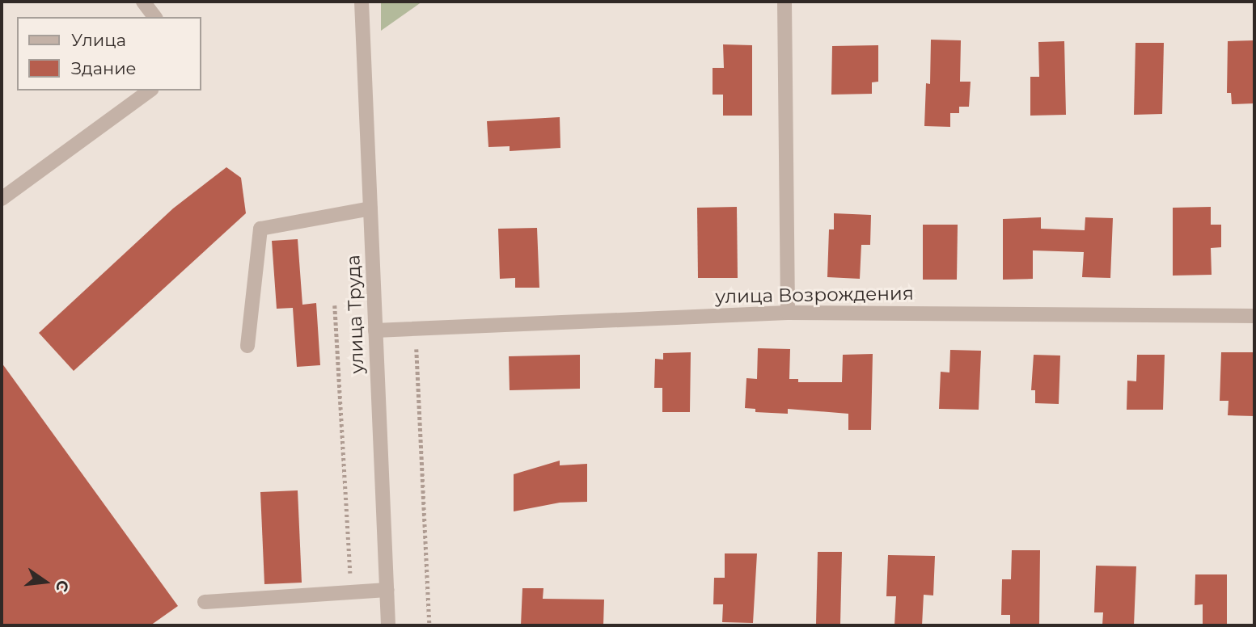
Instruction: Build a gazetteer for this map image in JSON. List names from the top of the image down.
{
  "streets": {
    "street": ["улица Возрождения", "улица Труда"]
  },
  "crossings": [
    ["улица Возрождения", "улица Труда"]
  ],
  "legend": ["Улица", "Здание"],
  "north": "right"
}
